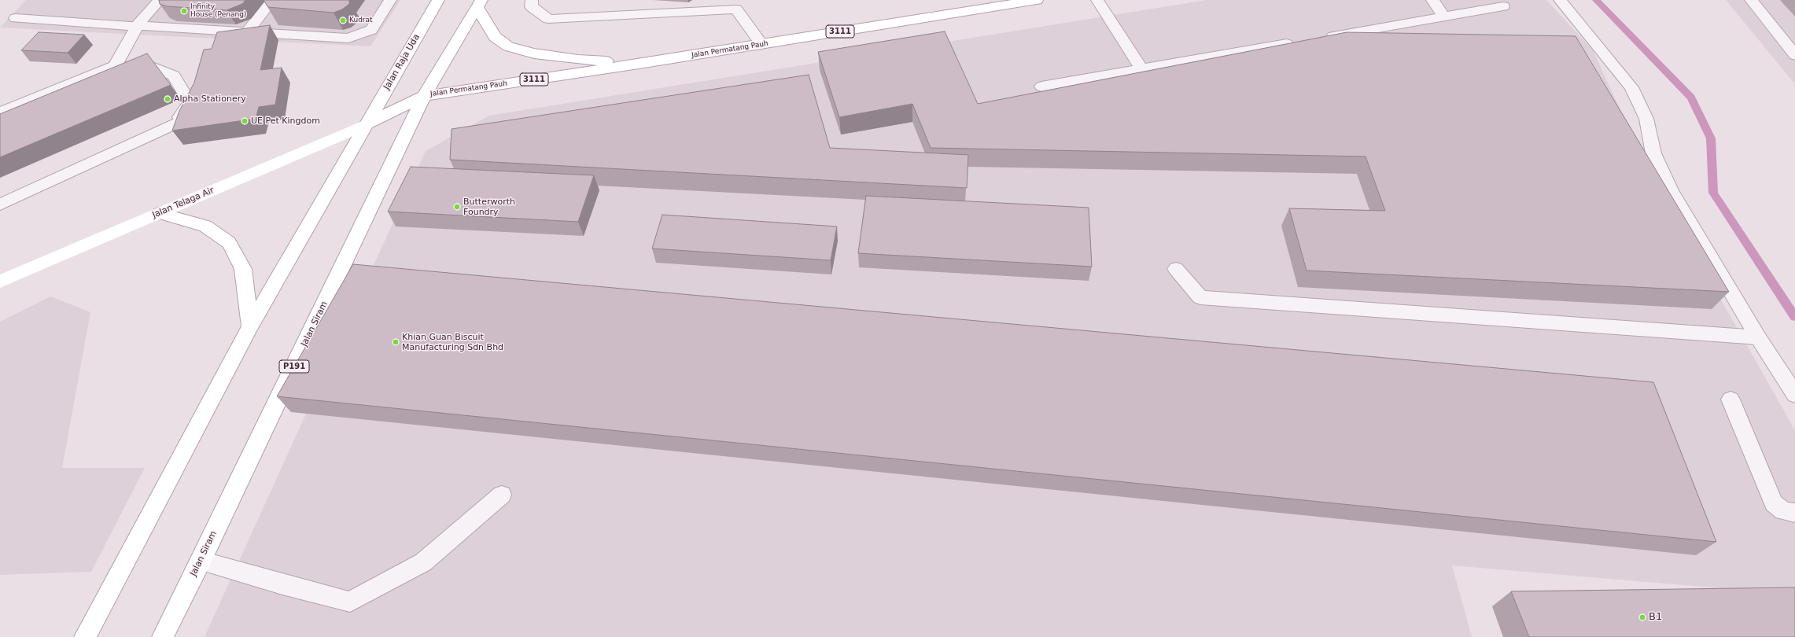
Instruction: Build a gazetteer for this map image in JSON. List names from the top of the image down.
{
  "streets": {
    "main road": [
      "3111",
      "Jalan Permatang Pauh",
      "Jalan Raja Uda",
      "Jalan Telaga Air",
      "Jalan Siram",
      "P191"
    ]
  },
  "crossings": [
    ["3111", "Jalan Permatang Pauh"],
    ["3111", "Jalan Raja Uda"],
    ["3111", "Jalan Telaga Air"],
    ["3111", "Jalan Siram"],
    ["Jalan Permatang Pauh", "Jalan Siram"],
    ["Jalan Raja Uda", "Jalan Telaga Air"]
  ],
  "places": [
    "Infinity House (Penang)",
    "Kudrat",
    "Alpha Stationery",
    "UE Pet Kingdom",
    "Butterworth Foundry",
    "Khian Guan Biscuit Manufacturing Sdn Bhd",
    "B1"
  ]
}
